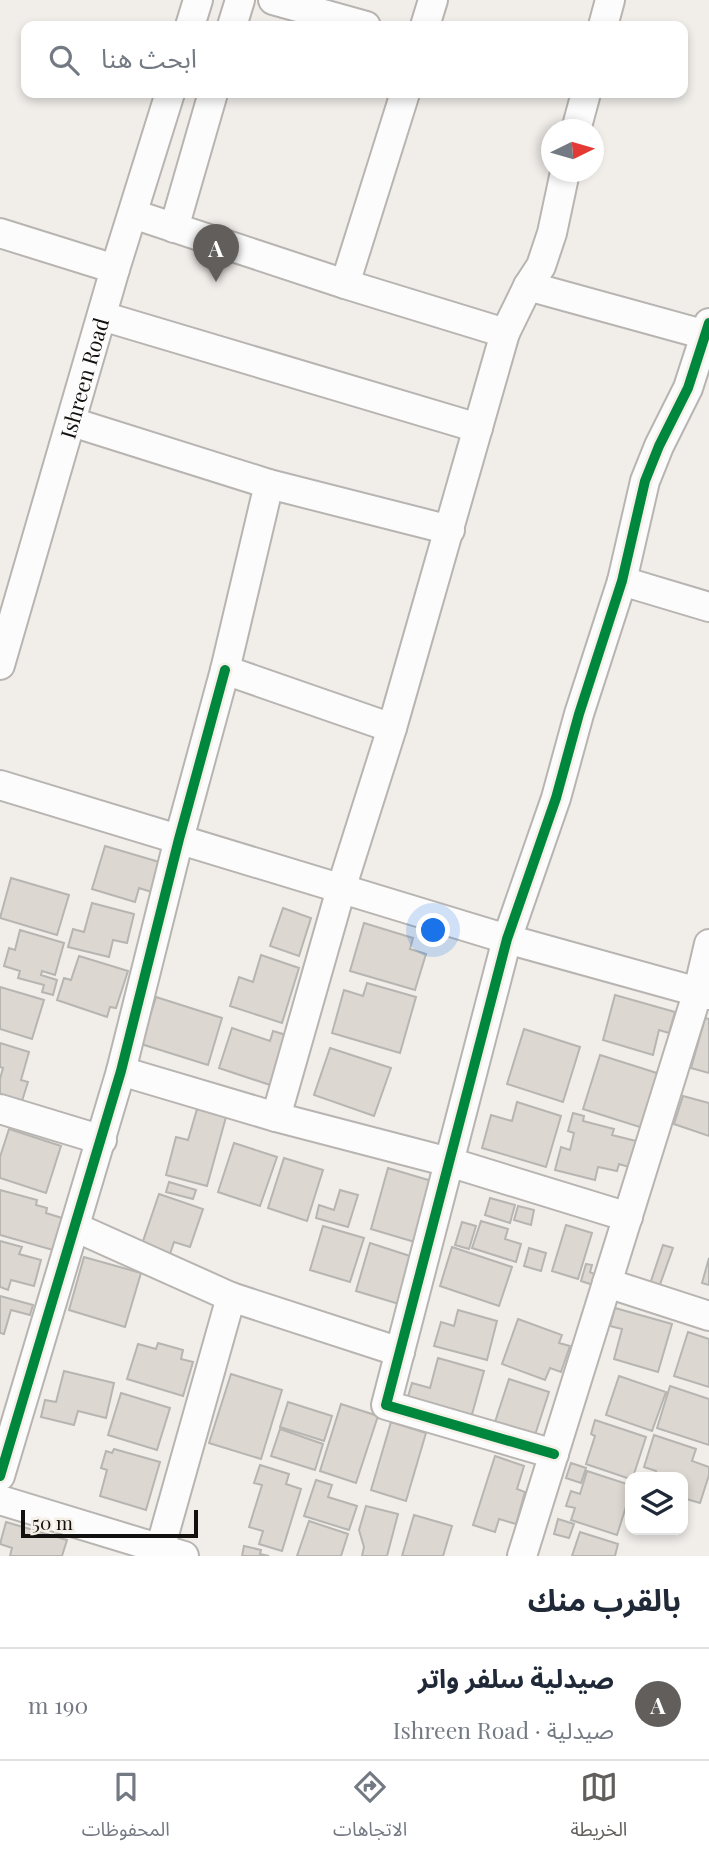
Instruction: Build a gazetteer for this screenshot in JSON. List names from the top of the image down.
{
  "streets": {
    "street": ["Ishreen Road"]
  },
  "scale_bar": "50 m",
  "north": "right",
  "page": {
    "search": "ابحث هنا",
    "pins": "A",
    "scale": "50 m",
    "heading": "بالقرب منك",
    "list": [
      {
        "mark": "A",
        "name": "صيدلية سلفر واتر",
        "note": "صيدلية · Ishreen Road",
        "value": "190 m"
      }
    ],
    "nav": ["الخريطة", "الاتجاهات", "المحفوظات"]
  }
}
